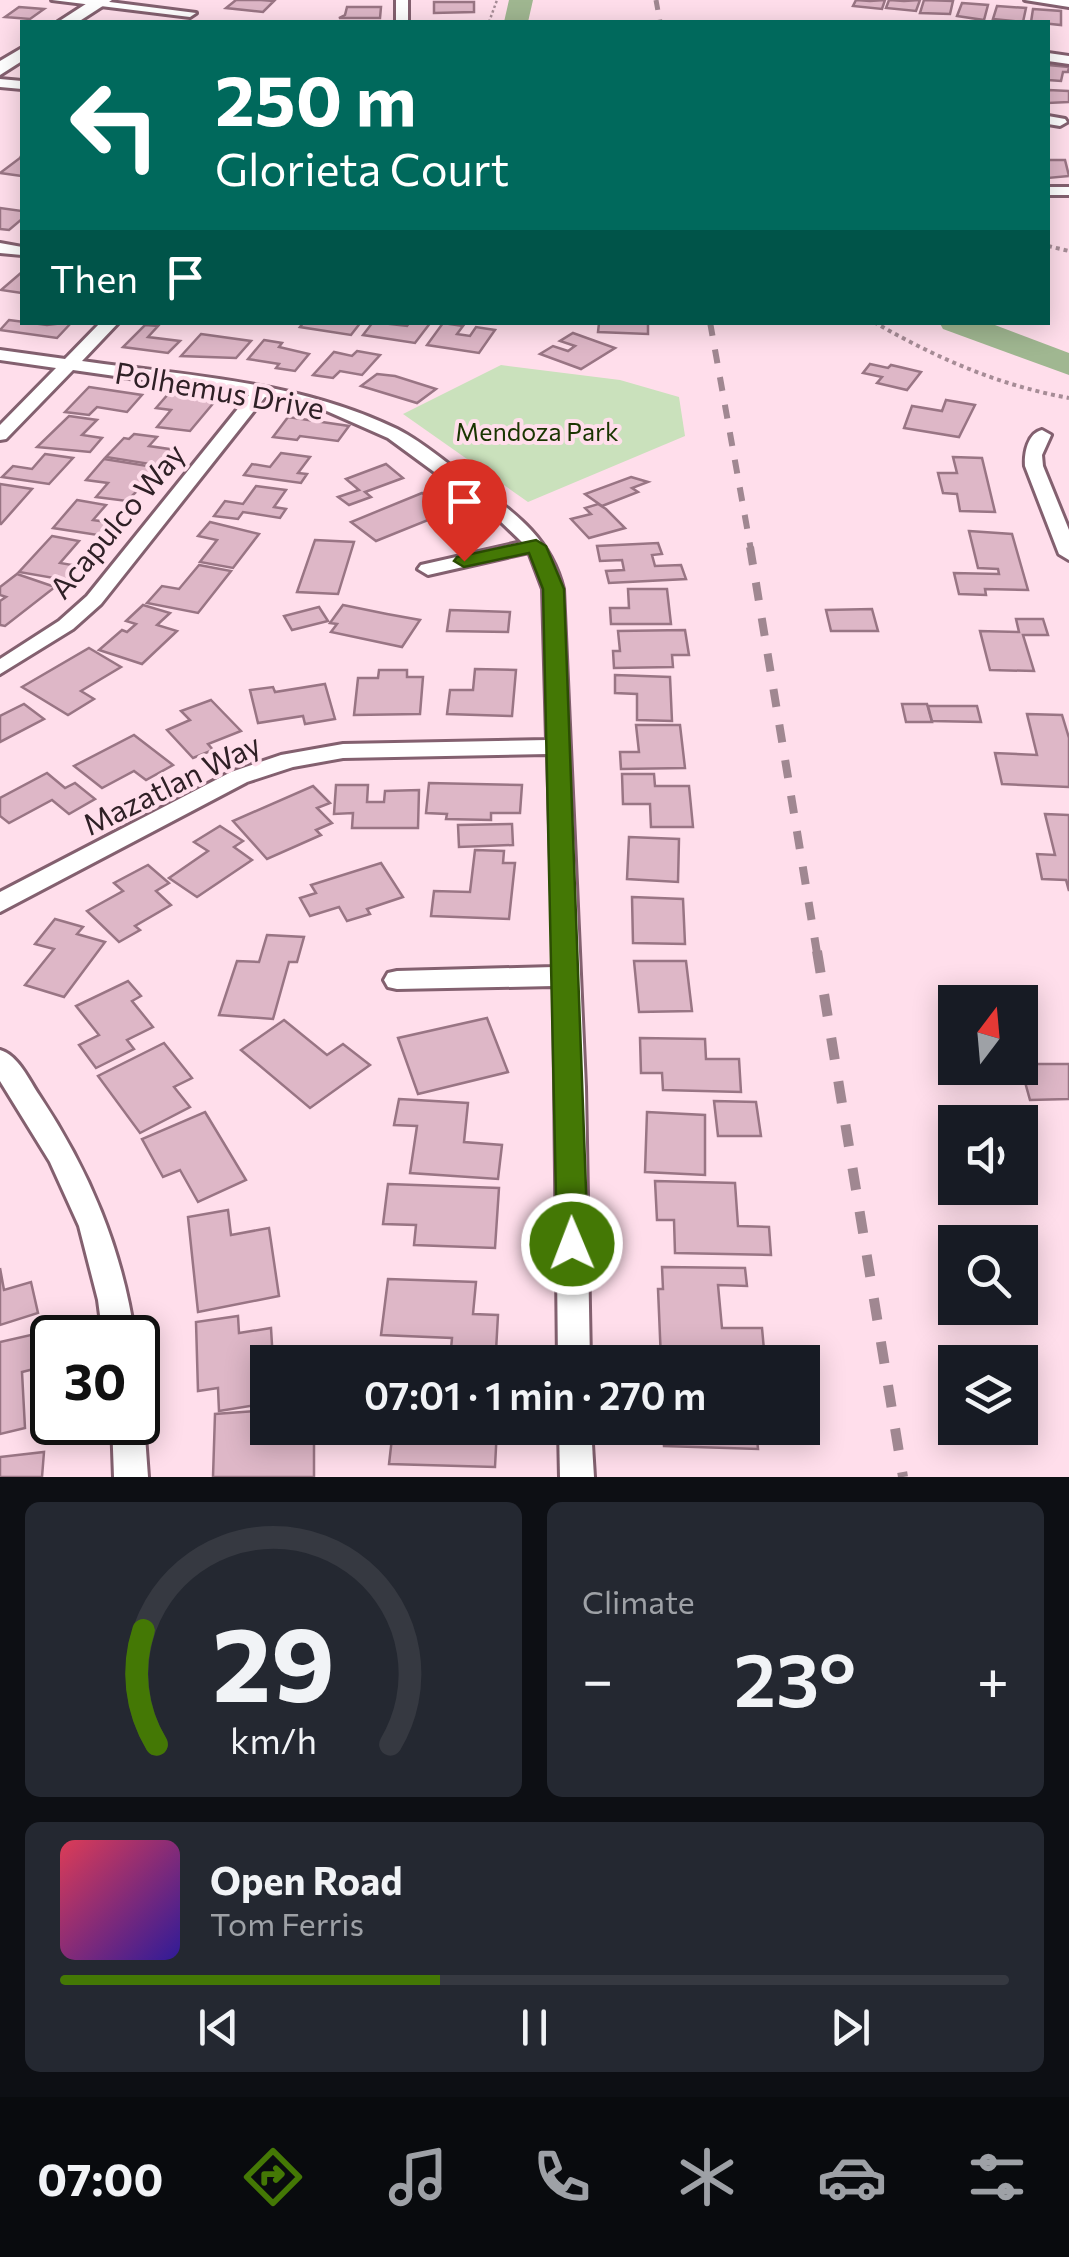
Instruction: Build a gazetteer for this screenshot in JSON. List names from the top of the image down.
{
  "streets": {
    "street": ["Polhemus Drive", "Acapulco Way", "Mazatlan Way"]
  },
  "crossings": [
    ["Polhemus Drive", "Acapulco Way"],
    ["Polhemus Drive", "Mazatlan Way"]
  ],
  "parks": ["Mendoza Park"],
  "north": "top",
  "page": {
    "turn": ["250 m", "Glorieta Court"],
    "then": "Then",
    "limit": "30",
    "trip": "07:01 · 1 min · 270 m",
    "tile": "Climate",
    "heat": ["−", "23°", "+"],
    "song": ["Open Road", "Tom Ferris"],
    "tabs": "07:00",
    "gauge": ["29", "km/h"]
  }
}
